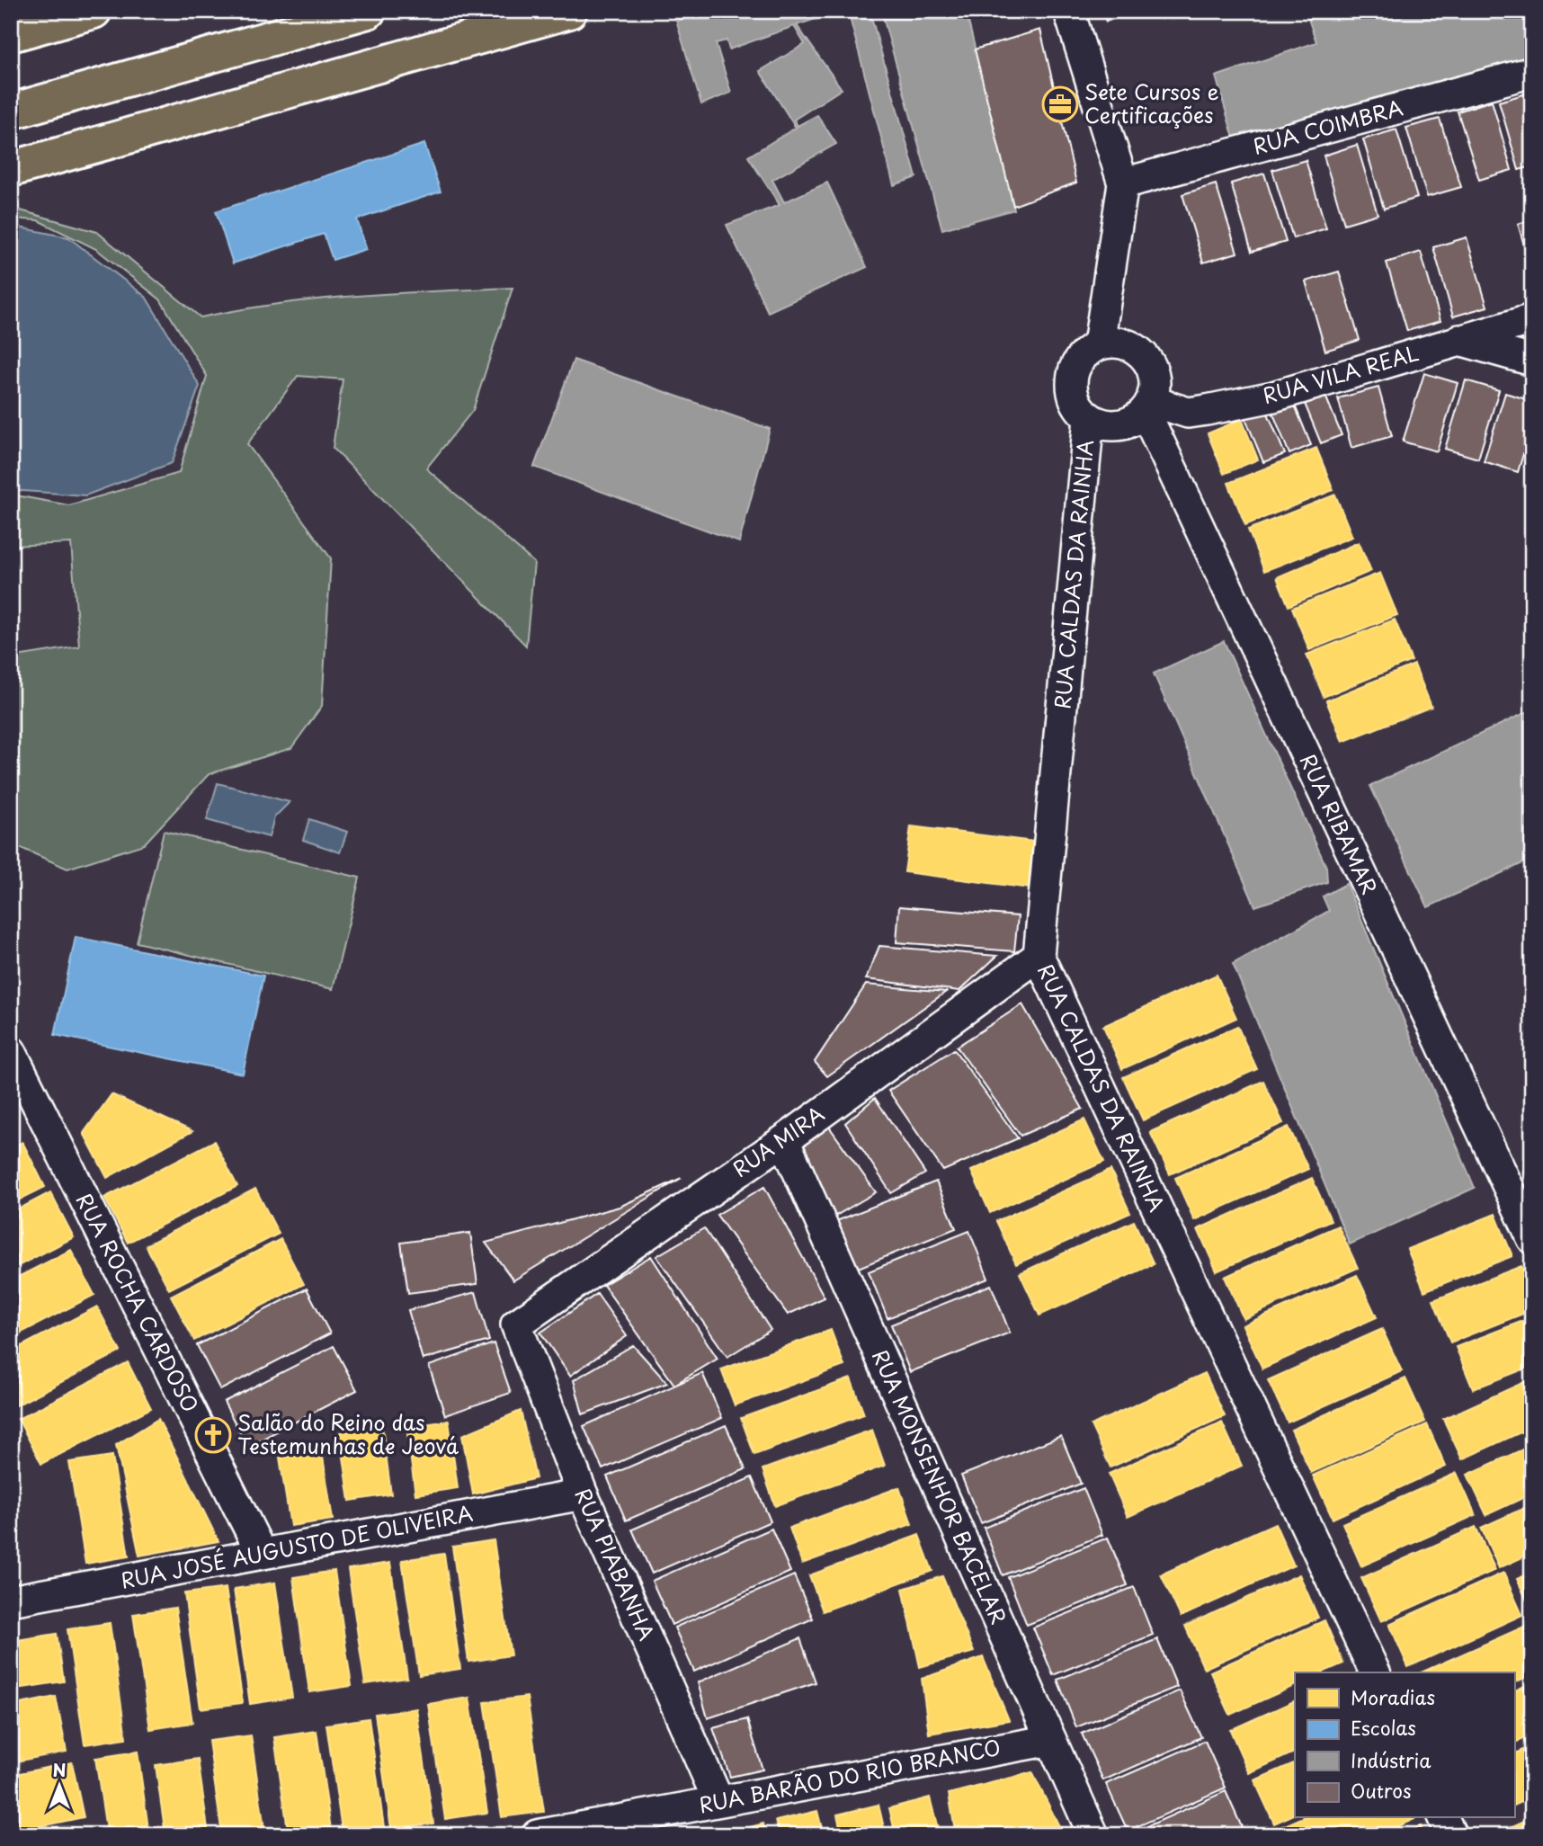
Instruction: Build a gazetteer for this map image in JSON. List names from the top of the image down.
{
  "streets": {
    "street": [
      "RUA COIMBRA",
      "RUA VILA REAL",
      "RUA CALDAS DA RAINHA",
      "RUA RIBAMAR",
      "RUA MIRA",
      "RUA ROCHA CARDOSO",
      "RUA MONSENHOR BACELAR",
      "RUA JOSÉ AUGUSTO DE OLIVEIRA",
      "RUA PIABANHA",
      "RUA BARÃO DO RIO BRANCO"
    ]
  },
  "crossings": [
    ["RUA VILA REAL", "RUA CALDAS DA RAINHA"],
    ["RUA VILA REAL", "RUA RIBAMAR"],
    ["RUA CALDAS DA RAINHA", "RUA RIBAMAR"],
    ["RUA CALDAS DA RAINHA", "RUA MIRA"],
    ["RUA MIRA", "RUA MONSENHOR BACELAR"],
    ["RUA MIRA", "RUA PIABANHA"],
    ["RUA ROCHA CARDOSO", "RUA JOSÉ AUGUSTO DE OLIVEIRA"],
    ["RUA MONSENHOR BACELAR", "RUA BARÃO DO RIO BRANCO"],
    ["RUA JOSÉ AUGUSTO DE OLIVEIRA", "RUA PIABANHA"],
    ["RUA PIABANHA", "RUA BARÃO DO RIO BRANCO"]
  ],
  "places": {
    "office": ["Sete Cursos e Certificações"],
    "church": ["Salão do Reino das Testemunhas de Jeová"]
  },
  "legend": [
    "Moradias",
    "Escolas",
    "Indústria",
    "Outros"
  ],
  "north": "top"
}
